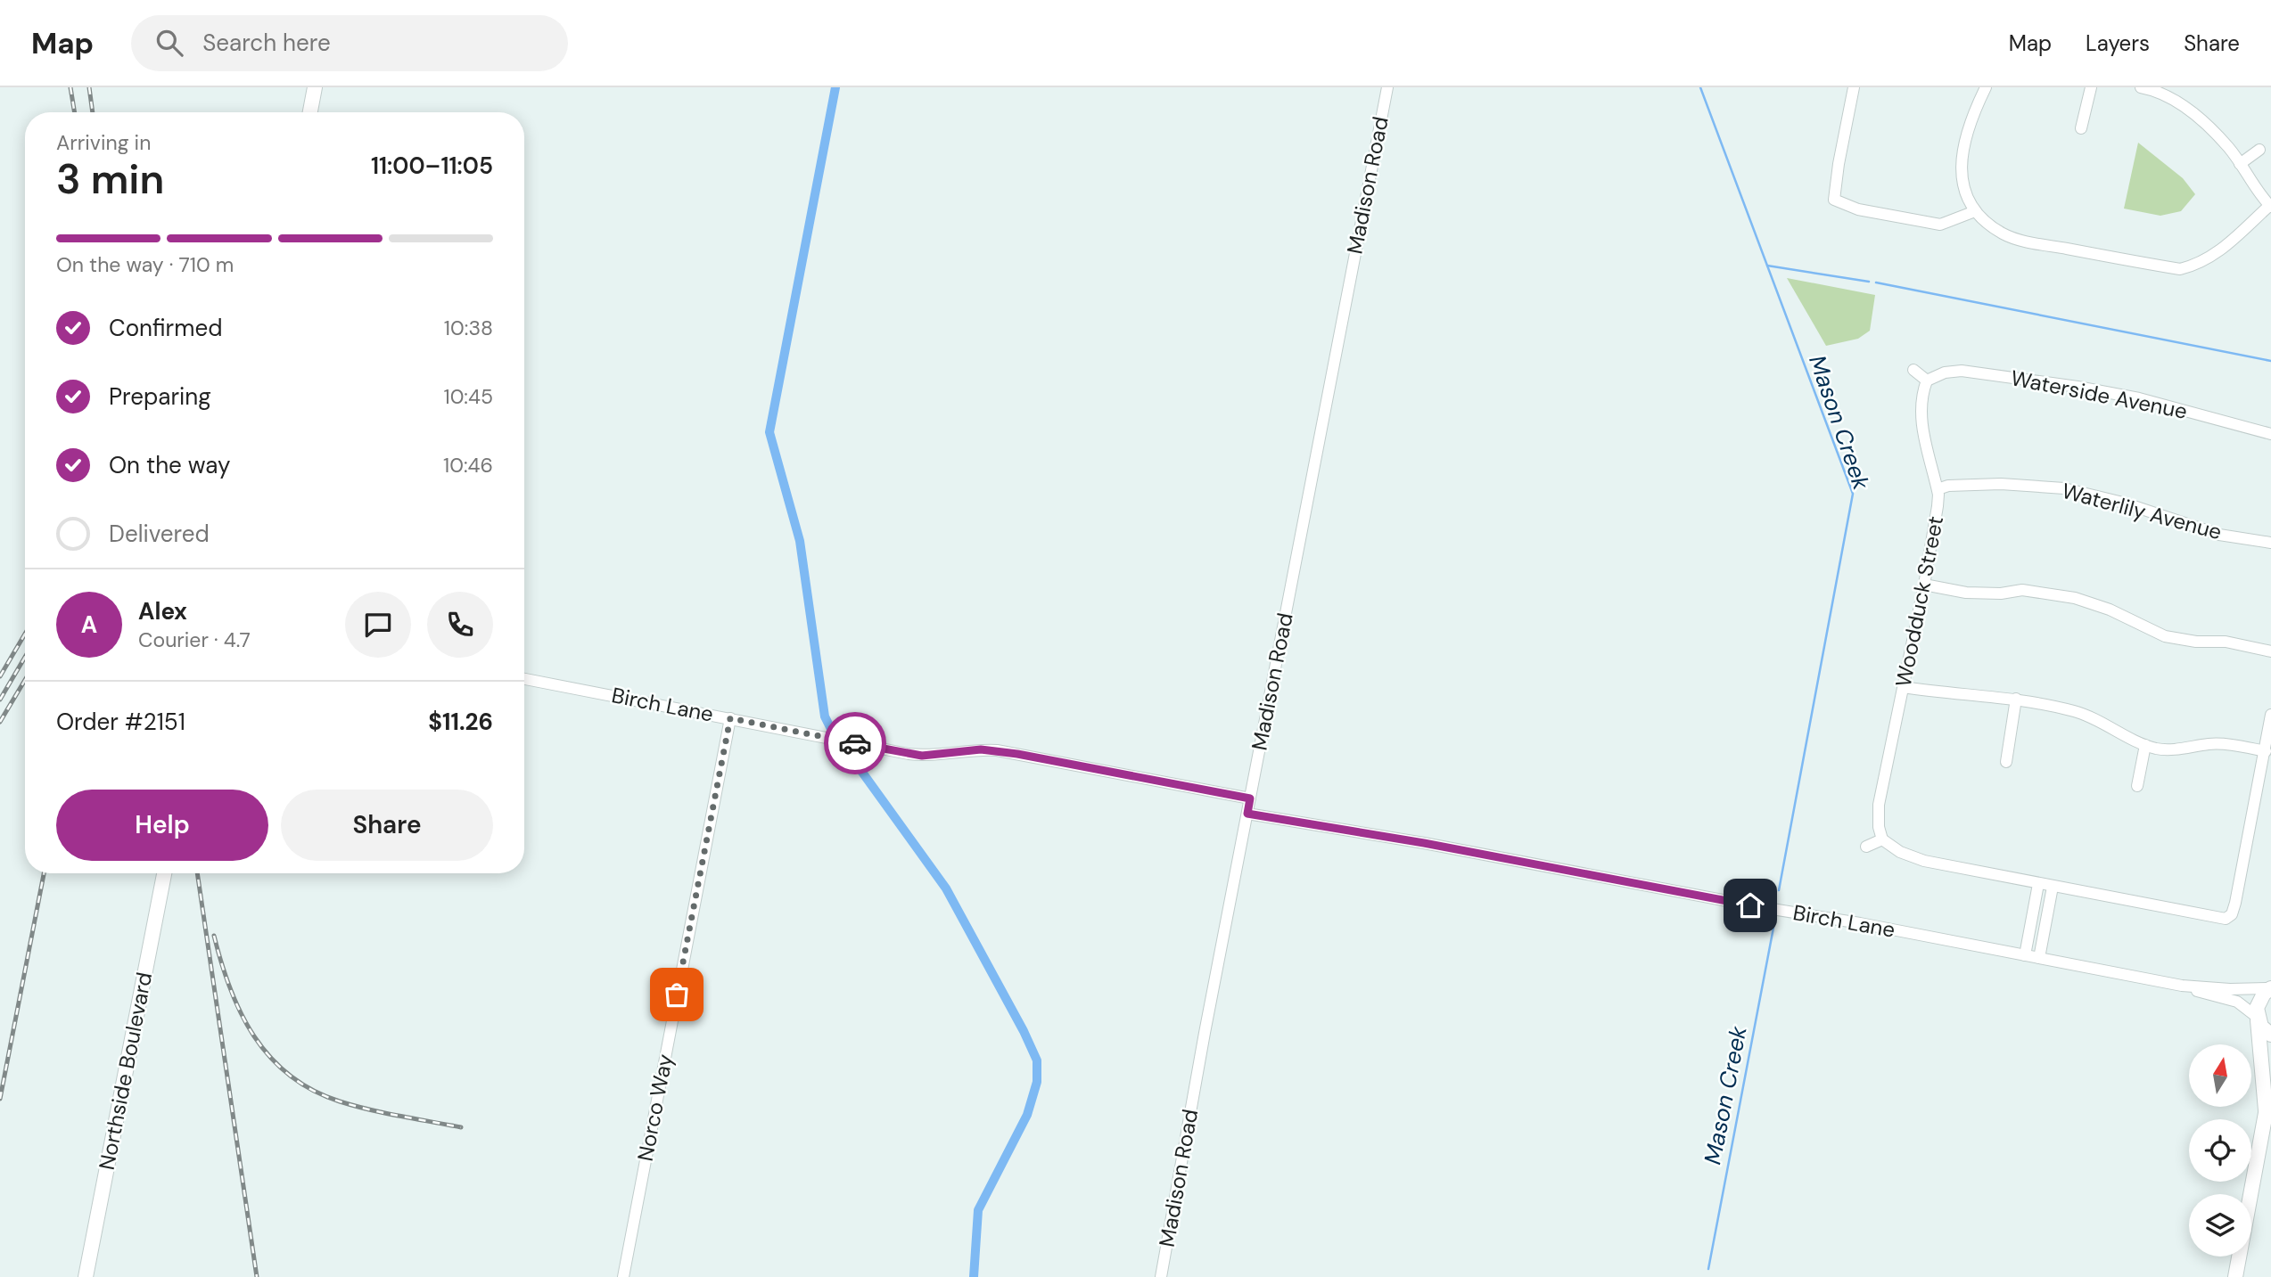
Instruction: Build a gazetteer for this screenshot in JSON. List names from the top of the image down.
{
  "streets": {
    "main road": ["Northside Boulevard"],
    "street": [
      "Madison Road",
      "Waterside Avenue",
      "Waterlily Avenue",
      "Woodduck Street",
      "Birch Lane",
      "Norco Way"
    ]
  },
  "crossings": [
    ["Madison Road", "Birch Lane"],
    ["Waterside Avenue", "Woodduck Street"],
    ["Waterlily Avenue", "Woodduck Street"],
    ["Birch Lane", "Norco Way"]
  ],
  "water": ["Mason Creek"],
  "north": "top",
  "page": {
    "header": "Map",
    "search": "Search here",
    "nav": ["Map", "Layers", "Share"],
    "heading": ["3 min", "Arriving in", "11:00–11:05"],
    "panel": [
      "Alex",
      "Courier · 4.7",
      "Order #2151",
      "$11.26"
    ],
    "bar": "On the way · 710 m",
    "list": [
      ["Confirmed", "10:38"],
      ["Preparing", "10:45"],
      ["On the way", "10:46"],
      "Delivered"
    ],
    "round": "A",
    "buttons": ["Help", "Share"]
  }
}
